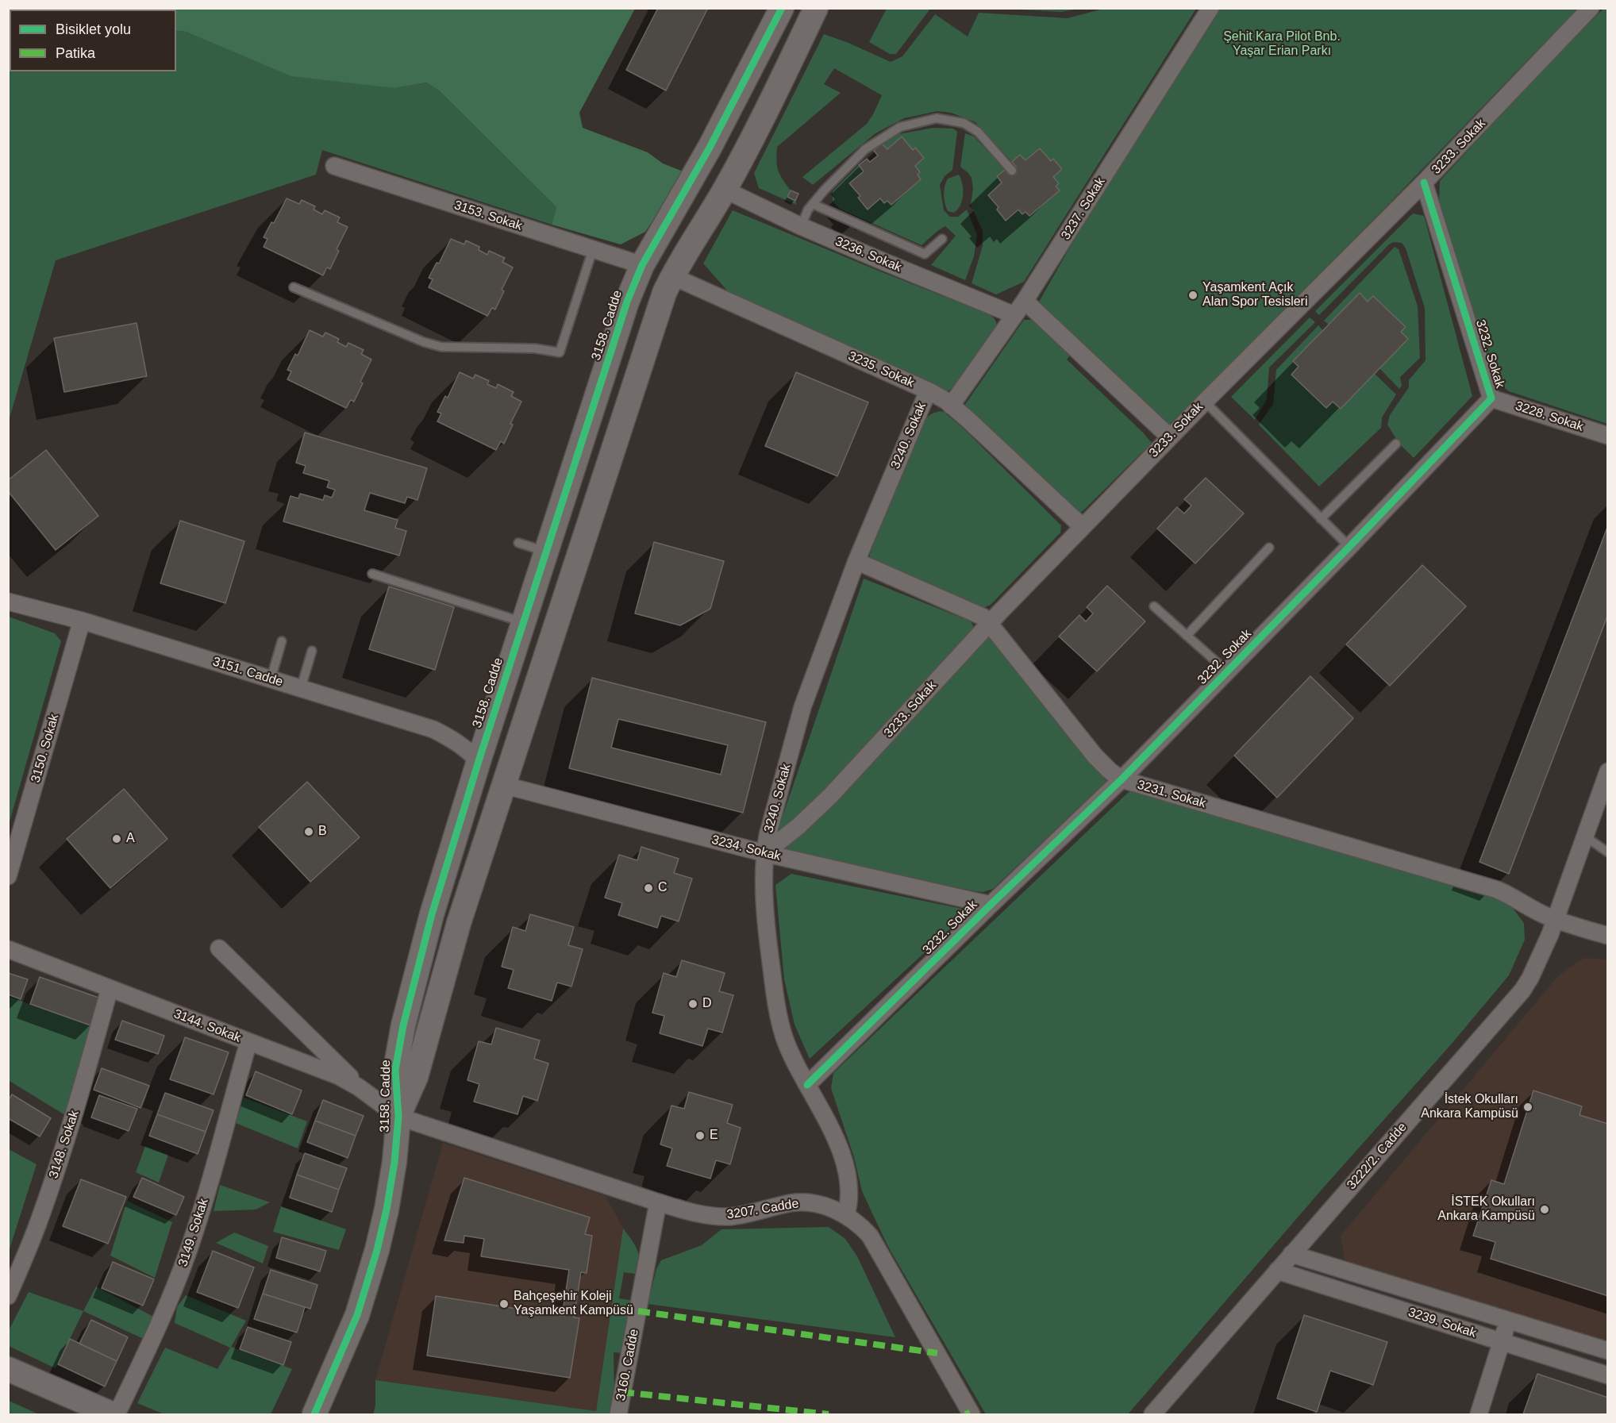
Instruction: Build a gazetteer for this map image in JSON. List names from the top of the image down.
{
  "streets": {
    "street": [
      "3233. Sokak",
      "3237. Sokak",
      "3153. Sokak",
      "3236. Sokak",
      "3158. Cadde",
      "3232. Sokak",
      "3235. Sokak",
      "3228. Sokak",
      "3240. Sokak",
      "3151. Cadde",
      "3150. Sokak",
      "3231. Sokak",
      "3234. Sokak",
      "3144. Sokak",
      "3148. Sokak",
      "3222/2. Cadde",
      "3207. Cadde",
      "3149. Sokak",
      "3239. Sokak",
      "3160. Cadde"
    ]
  },
  "crossings": [
    ["3233. Sokak", "3232. Sokak"],
    ["3233. Sokak", "3235. Sokak"],
    ["3233. Sokak", "3240. Sokak"],
    ["3233. Sokak", "3231. Sokak"],
    ["3233. Sokak", "3234. Sokak"],
    ["3237. Sokak", "3236. Sokak"],
    ["3237. Sokak", "3235. Sokak"],
    ["3153. Sokak", "3158. Cadde"],
    ["3236. Sokak", "3158. Cadde"],
    ["3158. Cadde", "3235. Sokak"],
    ["3158. Cadde", "3151. Cadde"],
    ["3158. Cadde", "3234. Sokak"],
    ["3158. Cadde", "3144. Sokak"],
    ["3158. Cadde", "3207. Cadde"],
    ["3232. Sokak", "3228. Sokak"],
    ["3232. Sokak", "3240. Sokak"],
    ["3232. Sokak", "3231. Sokak"],
    ["3232. Sokak", "3234. Sokak"],
    ["3235. Sokak", "3240. Sokak"],
    ["3240. Sokak", "3231. Sokak"],
    ["3240. Sokak", "3234. Sokak"],
    ["3240. Sokak", "3207. Cadde"],
    ["3151. Cadde", "3150. Sokak"],
    ["3231. Sokak", "3222/2. Cadde"],
    ["3144. Sokak", "3148. Sokak"],
    ["3144. Sokak", "3207. Cadde"],
    ["3144. Sokak", "3149. Sokak"],
    ["3222/2. Cadde", "3239. Sokak"],
    ["3207. Cadde", "3160. Cadde"]
  ],
  "parks": ["Şehit Kara Pilot Bnb. Yaşar Erian Parkı"],
  "places": [
    "Yaşamkent Açık Alan Spor Tesisleri",
    "B",
    "A",
    "C",
    "D",
    "İstek Okulları Ankara Kampüsü",
    "E",
    "İSTEK Okulları Ankara Kampüsü",
    "Bahçeşehir Koleji Yaşamkent Kampüsü"
  ],
  "legend": ["Bisiklet yolu", "Patika"]
}
